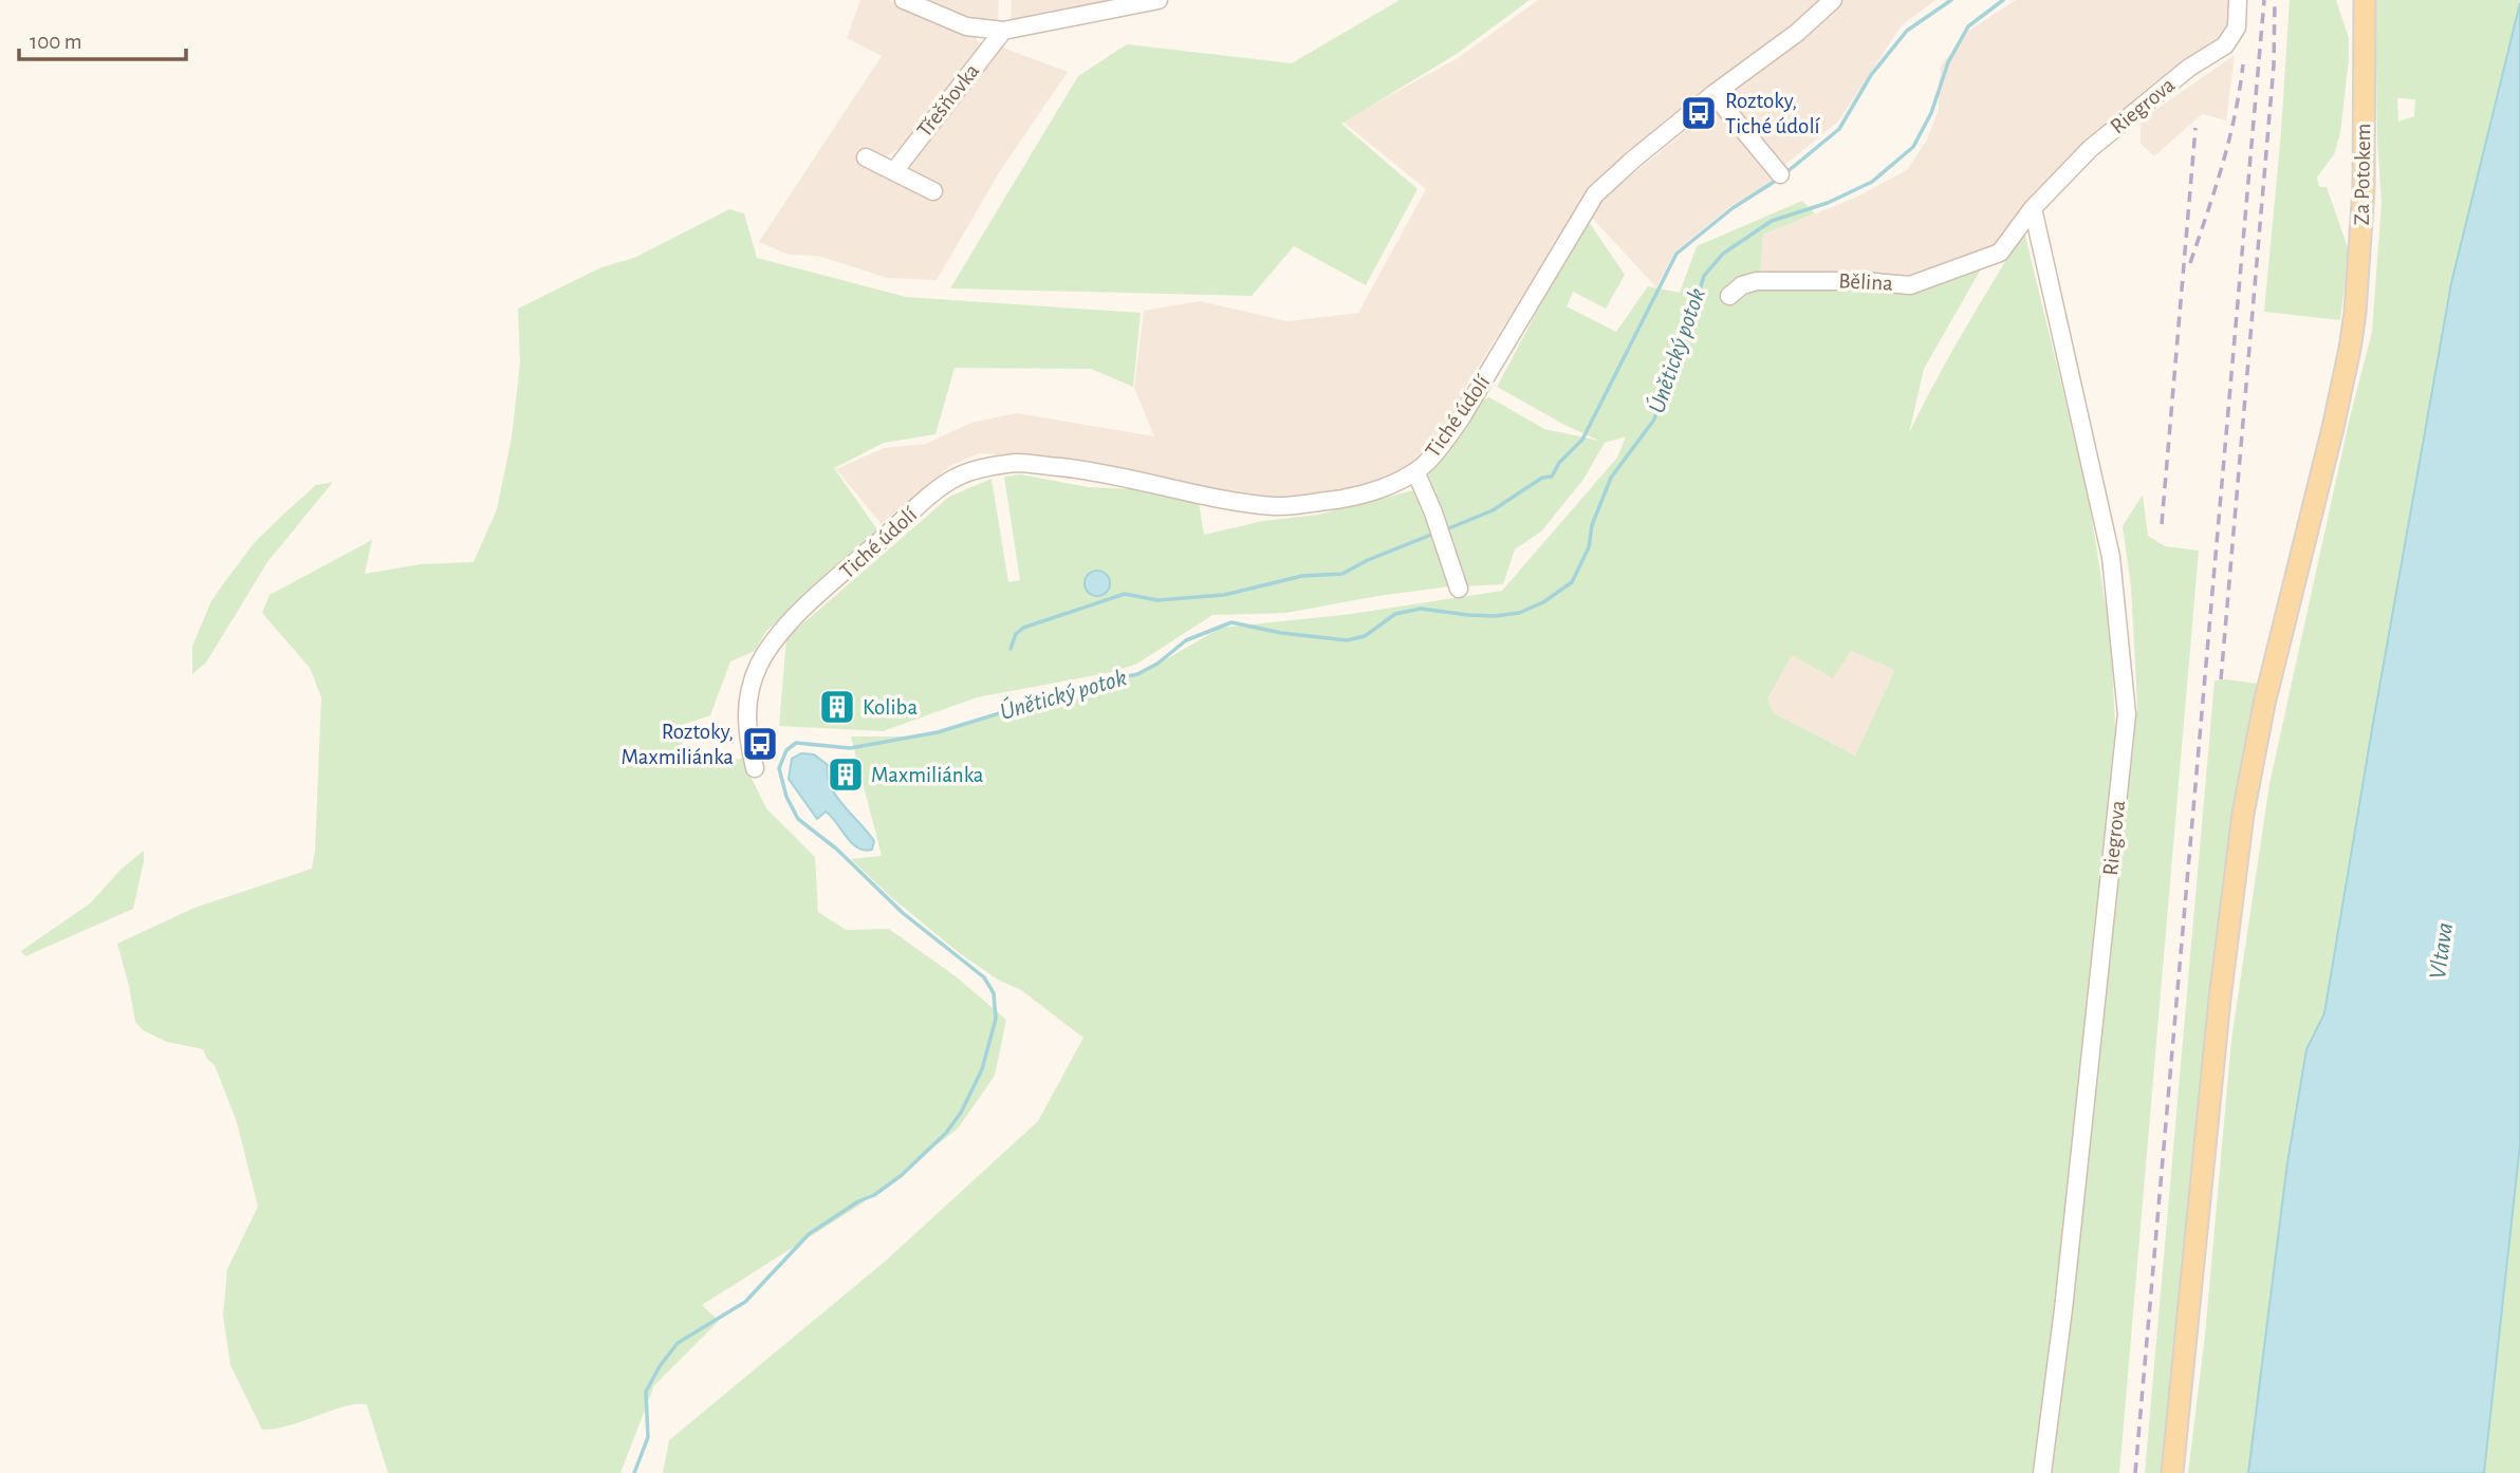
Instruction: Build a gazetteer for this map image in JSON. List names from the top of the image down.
{
  "streets": {
    "main road": ["Za Potokem"],
    "street": [
      "Třešňovka",
      "Riegrova",
      "Bělina",
      "Tiché údolí"
    ]
  },
  "crossings": [
    ["Riegrova", "Bělina"]
  ],
  "water": ["Únětický potok", "Vltava"],
  "places": {
    "bus stop": ["Roztoky, Tiché údolí", "Roztoky, Maxmiliánka"],
    "building": ["Koliba", "Maxmiliánka"]
  },
  "scale_bar": "100 m"
}
